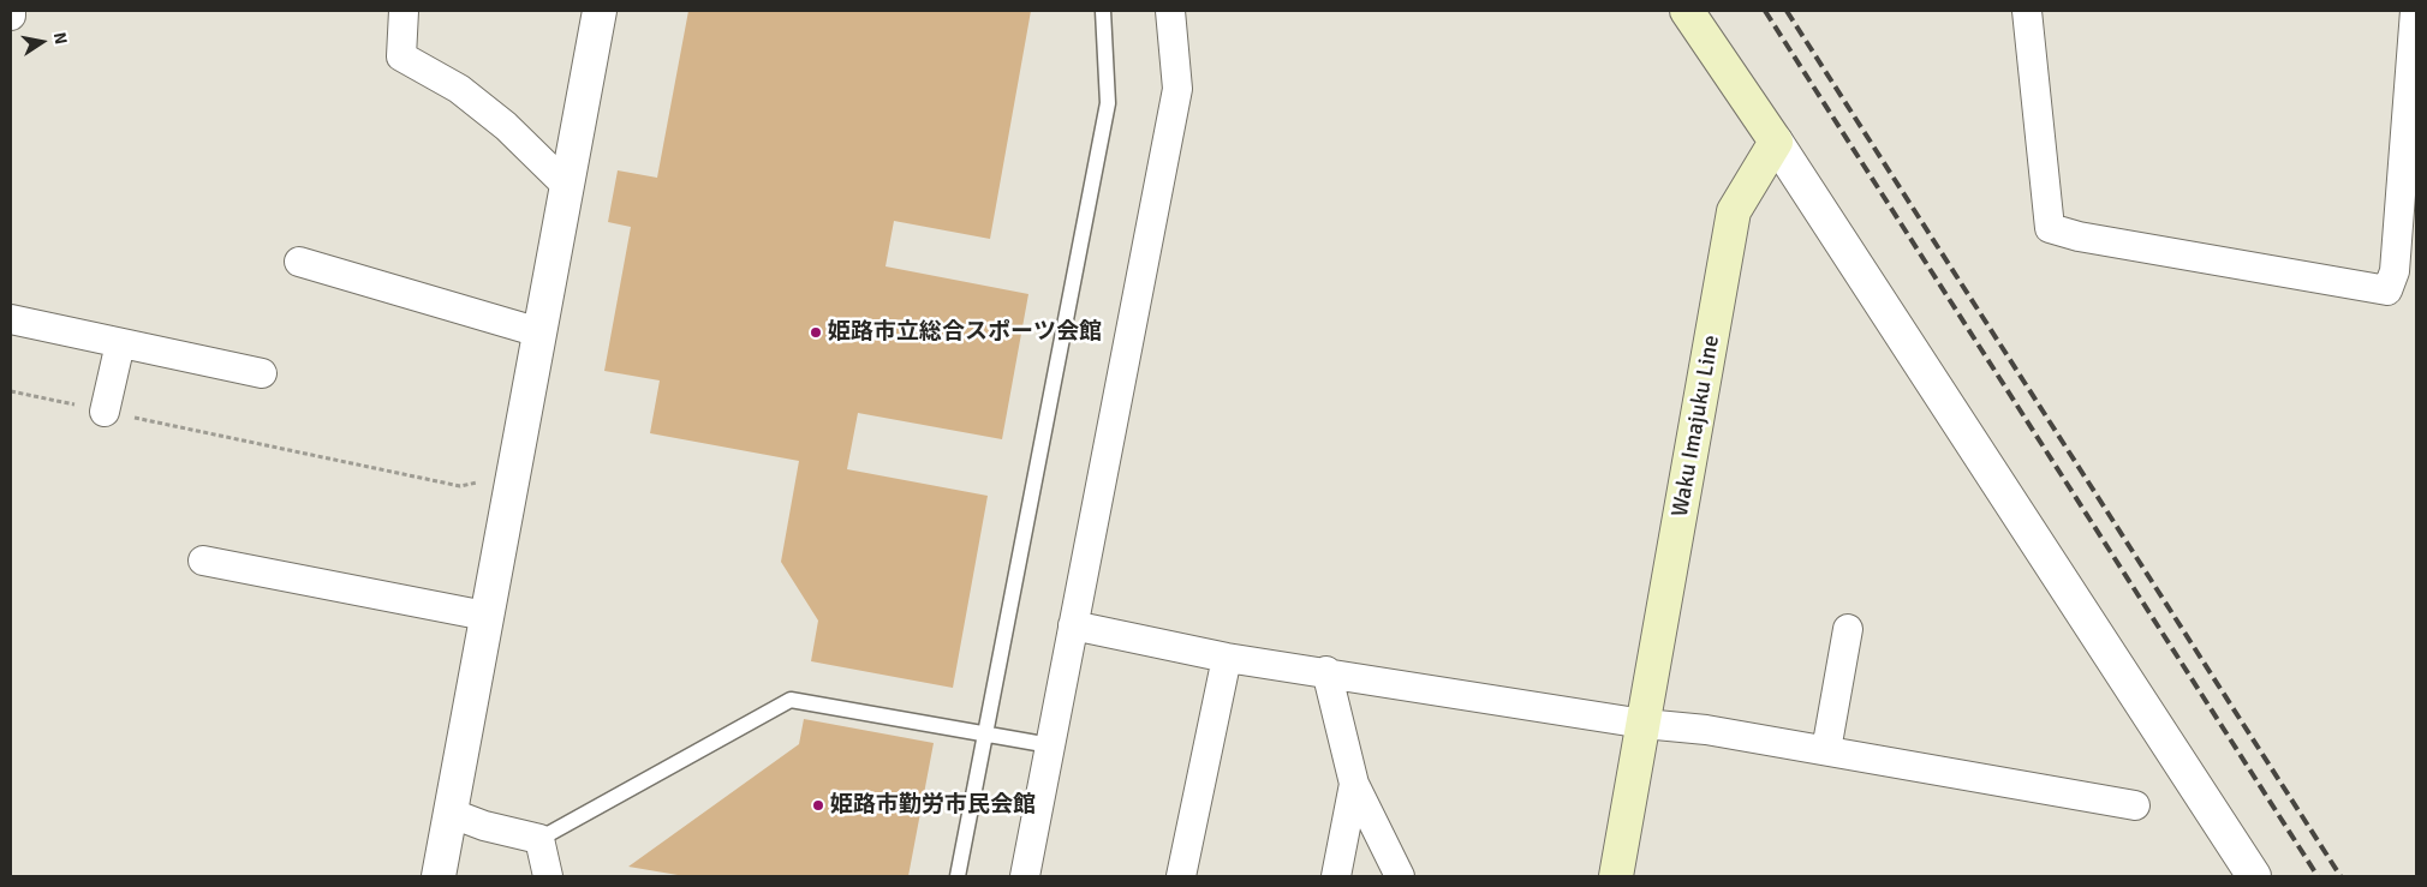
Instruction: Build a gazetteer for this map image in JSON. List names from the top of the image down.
{
  "streets": {
    "main road": ["Waku Imajuku Line"]
  },
  "places": ["姫路市立総合スポーツ会館", "姫路市勤労市民会館"],
  "north": "right"
}
